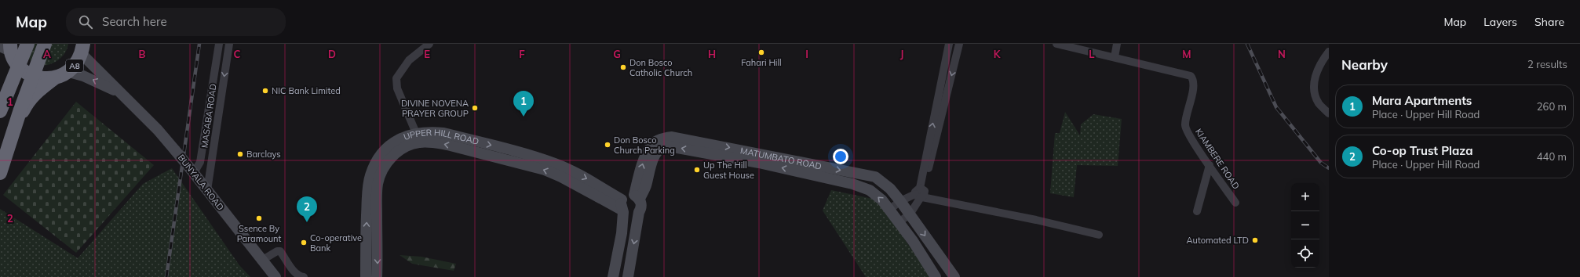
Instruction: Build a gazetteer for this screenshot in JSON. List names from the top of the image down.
{
  "streets": {
    "highway": ["A8"],
    "street": [
      "MASABA ROAD",
      "UPPER HILL ROAD",
      "MATUMBATO ROAD",
      "KIAMBERE ROAD",
      "BUNYALA ROAD"
    ]
  },
  "crossings": [
    ["A8", "BUNYALA ROAD"],
    ["MASABA ROAD", "BUNYALA ROAD"],
    ["UPPER HILL ROAD", "MATUMBATO ROAD"]
  ],
  "places": [
    "Fahari Hill",
    "Don Bosco Catholic Church",
    "NIC Bank Limited",
    "DIVINE NOVENA PRAYER GROUP",
    "Don Bosco Church Parking",
    "Barclays",
    "Up The Hill Guest House",
    "Ssence By Paramount",
    "Automated LTD",
    "Co-operative Bank"
  ],
  "page": {
    "header": "Map",
    "search": "Search here",
    "nav": ["Map", "Layers", "Share"],
    "heading": ["Nearby", "2 results"],
    "list": [
      {
        "mark": "1",
        "name": "Mara Apartments",
        "note": "Place · Upper Hill Road",
        "value": "260 m"
      },
      {
        "mark": "2",
        "name": "Co-op Trust Plaza",
        "note": "Place · Upper Hill Road",
        "value": "440 m"
      }
    ],
    "pins": ["1", "2"],
    "map_buttons": ["+", "−"]
  },
  "grid": {
    "columns": [
      "A",
      "B",
      "C",
      "D",
      "E",
      "F",
      "G",
      "H",
      "I",
      "J",
      "K",
      "L",
      "M",
      "N"
    ],
    "rows": ["1", "2"]
  }
}
